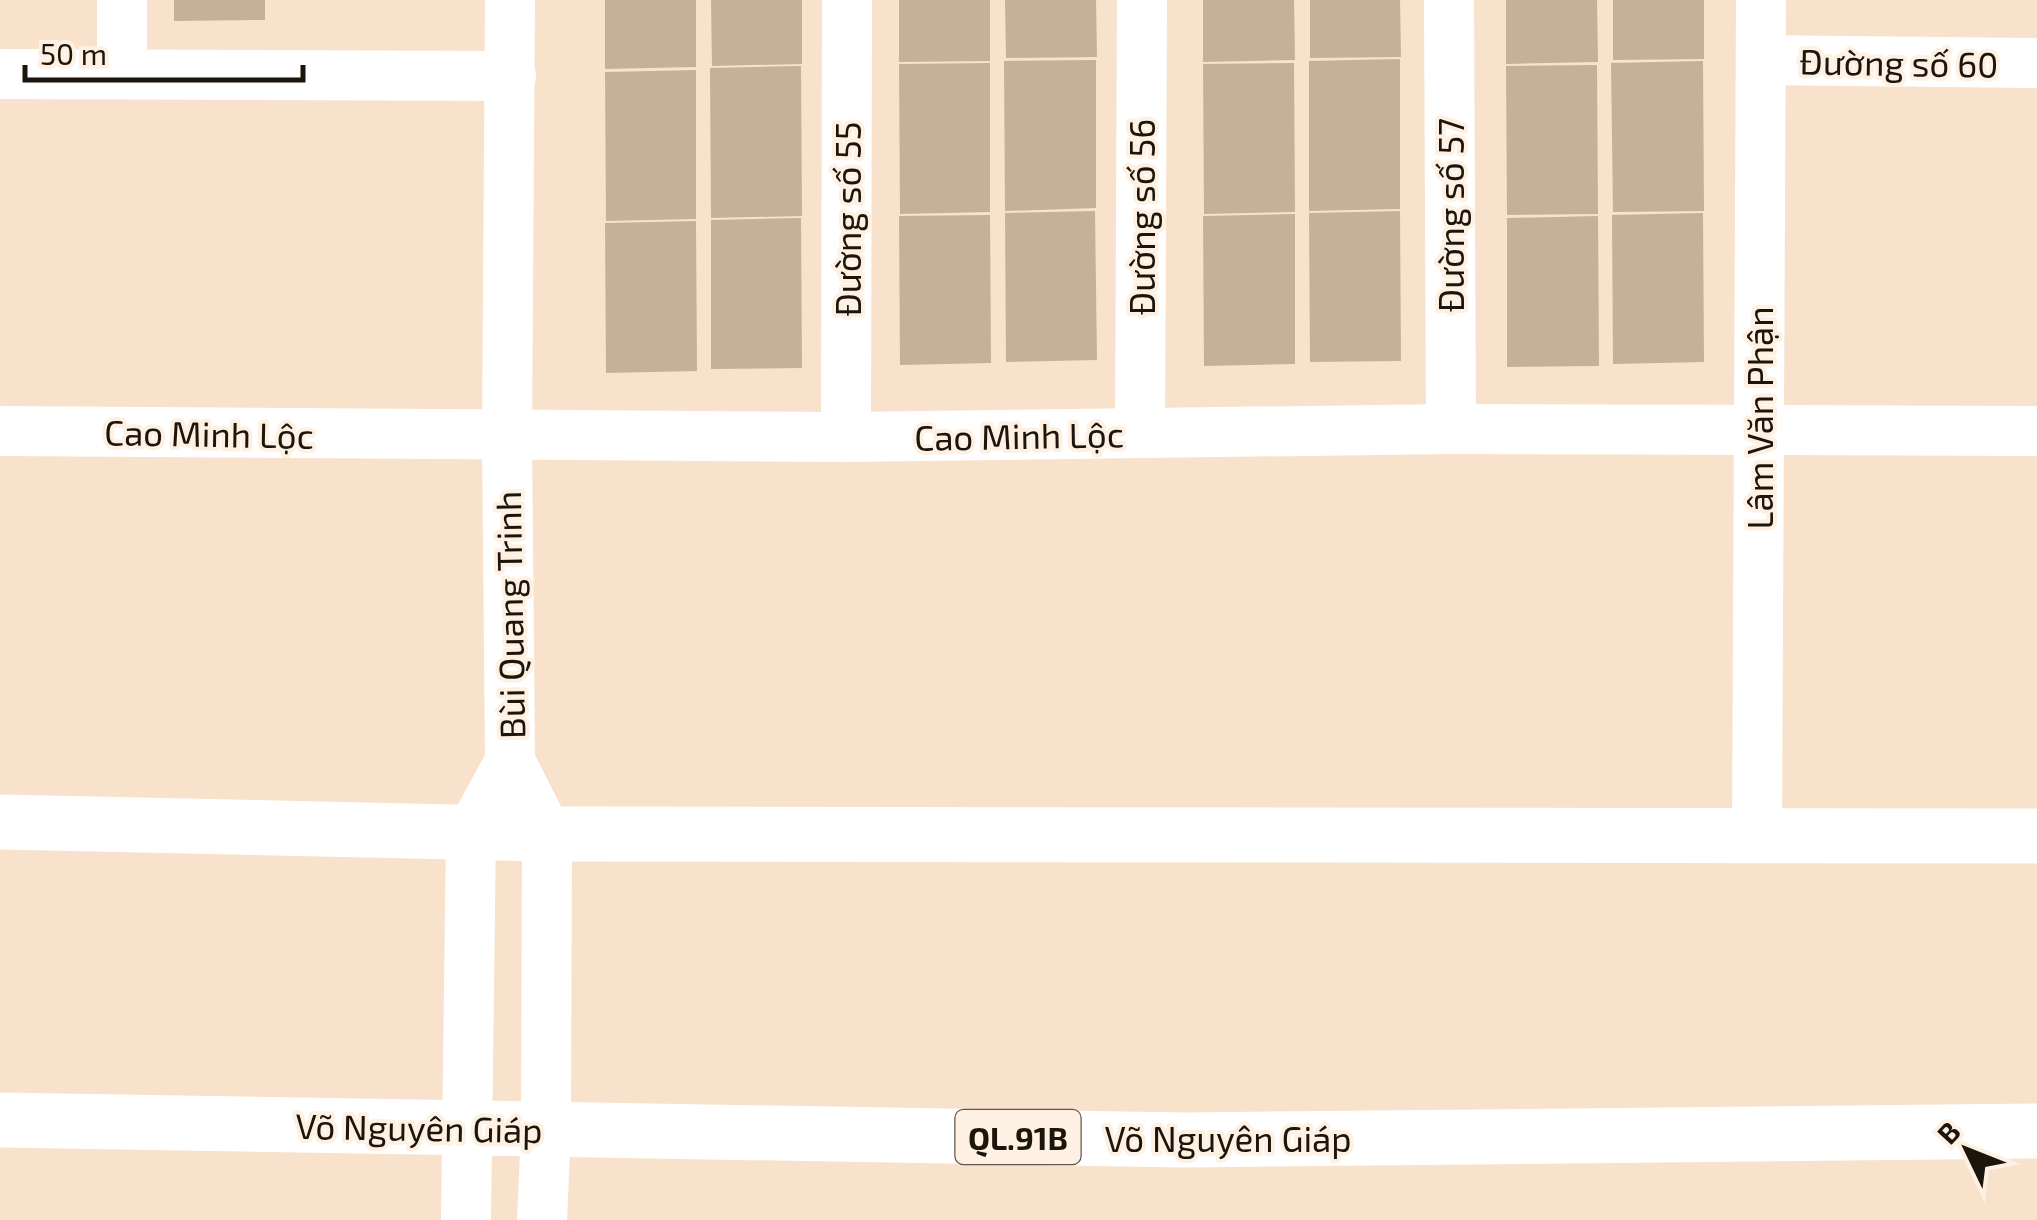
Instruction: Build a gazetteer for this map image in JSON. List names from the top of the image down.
{
  "streets": {
    "highway": ["Võ Nguyên Giáp", "QL.91B"],
    "street": [
      "Đường số 60",
      "Đường số 57",
      "Đường số 56",
      "Đường số 55",
      "Lâm Văn Phận",
      "Cao Minh Lộc",
      "Bùi Quang Trinh"
    ]
  },
  "crossings": [
    ["Đường số 60", "Lâm Văn Phận"],
    ["Đường số 57", "Cao Minh Lộc"],
    ["Đường số 56", "Cao Minh Lộc"],
    ["Đường số 55", "Cao Minh Lộc"],
    ["Lâm Văn Phận", "Cao Minh Lộc"],
    ["Cao Minh Lộc", "Bùi Quang Trinh"],
    ["Bùi Quang Trinh", "Võ Nguyên Giáp"]
  ],
  "scale_bar": "50 m",
  "north": "top left"
}
